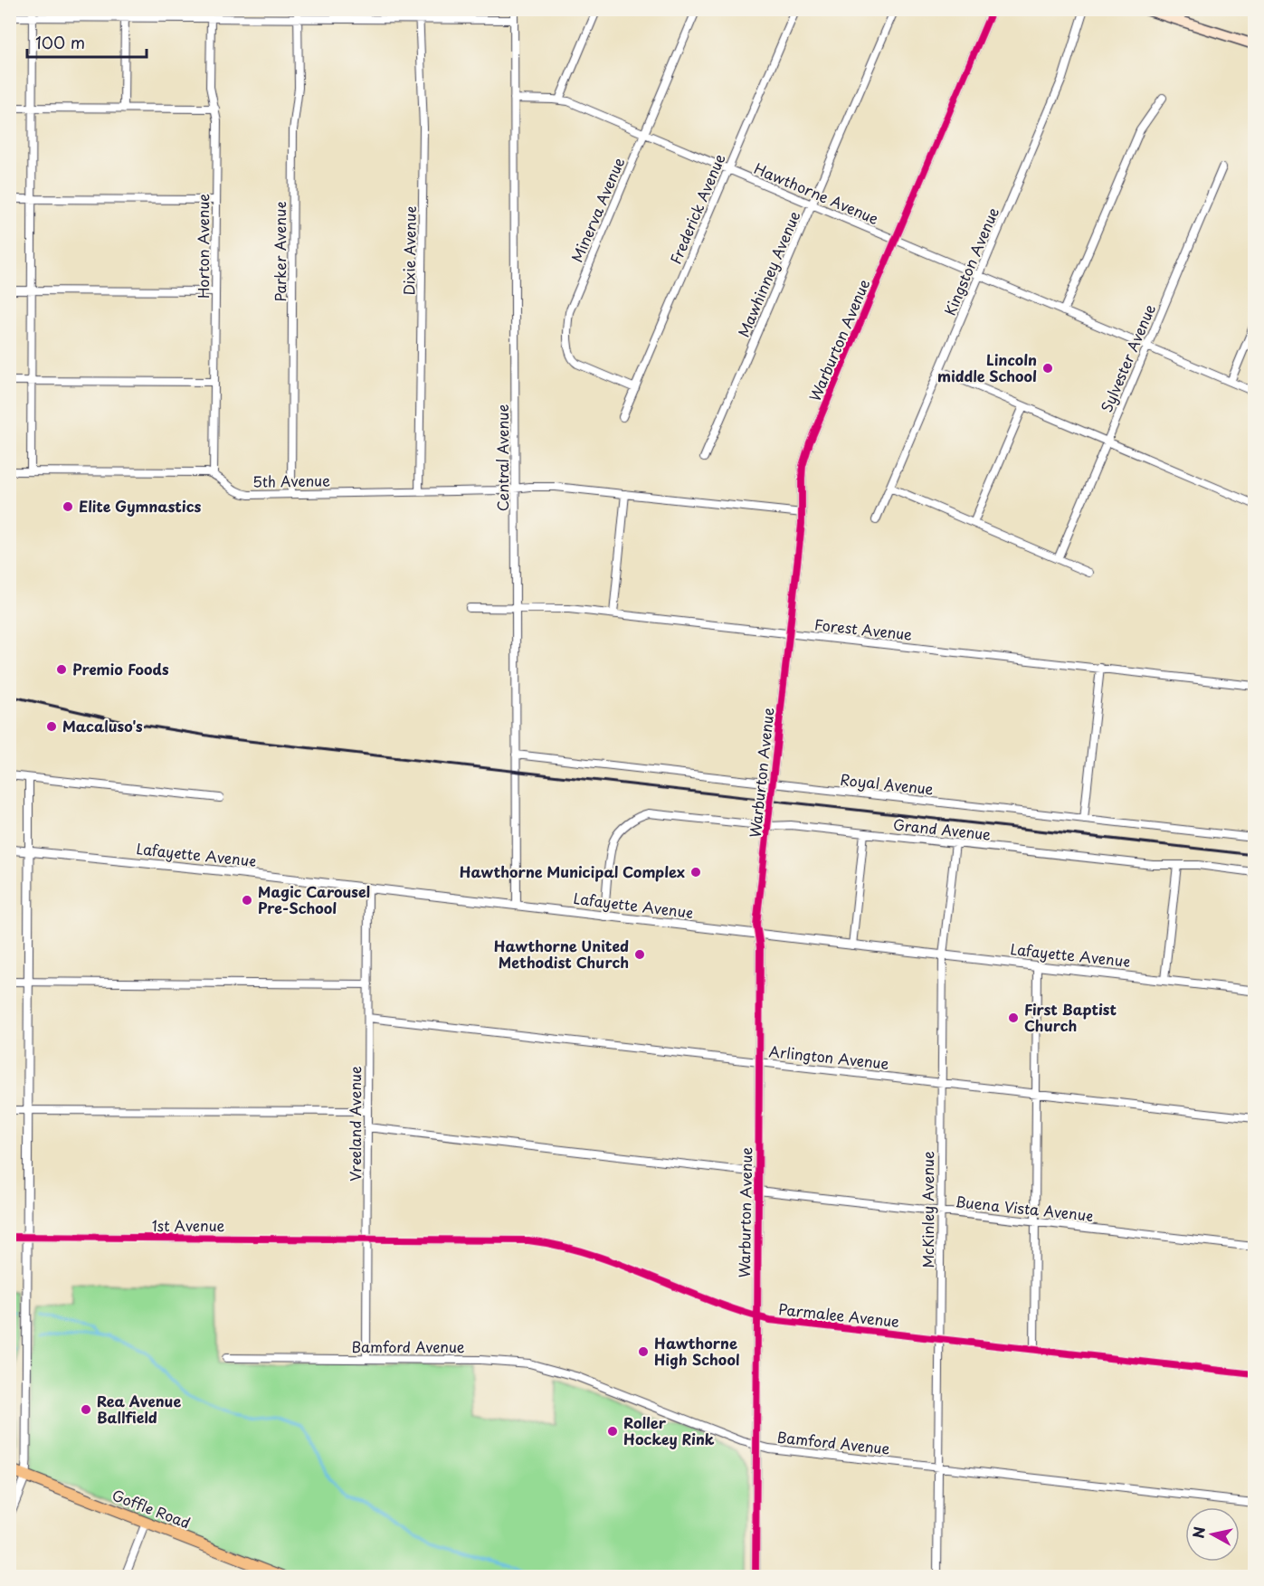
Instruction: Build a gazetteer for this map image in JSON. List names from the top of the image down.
{
  "streets": {
    "main road": ["Goffle Road"],
    "street": [
      "Hawthorne Avenue",
      "Frederick Avenue",
      "Minerva Avenue",
      "Horton Avenue",
      "Dixie Avenue",
      "Parker Avenue",
      "Kingston Avenue",
      "Mawhinney Avenue",
      "Warburton Avenue",
      "Sylvester Avenue",
      "Central Avenue",
      "5th Avenue",
      "Forest Avenue",
      "Royal Avenue",
      "Grand Avenue",
      "Lafayette Avenue",
      "Arlington Avenue",
      "Vreeland Avenue",
      "Buena Vista Avenue",
      "McKinley Avenue",
      "1st Avenue",
      "Parmalee Avenue",
      "Bamford Avenue"
    ]
  },
  "crossings": [
    ["Hawthorne Avenue", "Frederick Avenue"],
    ["Hawthorne Avenue", "Minerva Avenue"],
    ["Hawthorne Avenue", "Kingston Avenue"],
    ["Hawthorne Avenue", "Mawhinney Avenue"],
    ["Hawthorne Avenue", "Warburton Avenue"],
    ["Hawthorne Avenue", "Sylvester Avenue"],
    ["Hawthorne Avenue", "Central Avenue"],
    ["Frederick Avenue", "Minerva Avenue"],
    ["Horton Avenue", "5th Avenue"],
    ["Dixie Avenue", "5th Avenue"],
    ["Parker Avenue", "5th Avenue"],
    ["Warburton Avenue", "5th Avenue"],
    ["Warburton Avenue", "Forest Avenue"],
    ["Warburton Avenue", "Royal Avenue"],
    ["Warburton Avenue", "Grand Avenue"],
    ["Warburton Avenue", "Lafayette Avenue"],
    ["Warburton Avenue", "Arlington Avenue"],
    ["Warburton Avenue", "Buena Vista Avenue"],
    ["Warburton Avenue", "Parmalee Avenue"],
    ["Warburton Avenue", "Bamford Avenue"],
    ["Central Avenue", "5th Avenue"],
    ["Central Avenue", "Forest Avenue"],
    ["Central Avenue", "Royal Avenue"],
    ["Central Avenue", "Lafayette Avenue"],
    ["Grand Avenue", "Lafayette Avenue"],
    ["Grand Avenue", "McKinley Avenue"],
    ["Lafayette Avenue", "Vreeland Avenue"],
    ["Lafayette Avenue", "McKinley Avenue"],
    ["Arlington Avenue", "Vreeland Avenue"],
    ["Arlington Avenue", "McKinley Avenue"],
    ["Vreeland Avenue", "1st Avenue"],
    ["Vreeland Avenue", "Parmalee Avenue"],
    ["Vreeland Avenue", "Bamford Avenue"],
    ["Buena Vista Avenue", "McKinley Avenue"],
    ["McKinley Avenue", "Parmalee Avenue"],
    ["McKinley Avenue", "Bamford Avenue"],
    ["1st Avenue", "Parmalee Avenue"]
  ],
  "places": [
    "Lincoln middle School",
    "Elite Gymnastics",
    "Premio Foods",
    "Macaluso's",
    "Hawthorne Municipal Complex",
    "Magic Carousel Pre-School",
    "Hawthorne United Methodist Church",
    "First Baptist Church",
    "Hawthorne High School",
    "Rea Avenue Ballfield",
    "Roller Hockey Rink"
  ],
  "scale_bar": "100 m",
  "north": "left"
}
